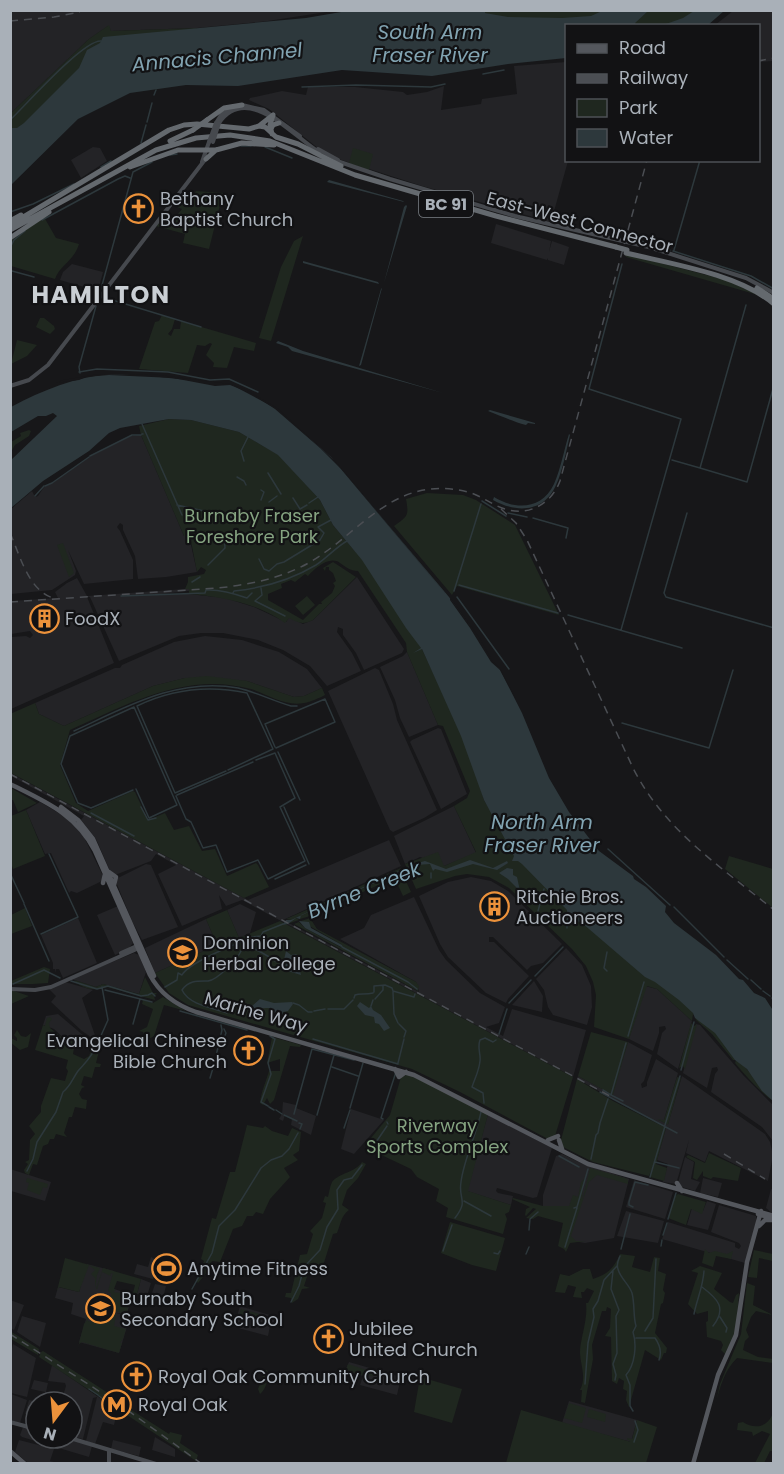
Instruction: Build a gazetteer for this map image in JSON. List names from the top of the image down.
{
  "streets": {
    "highway": ["BC 91", "East-West Connector"],
    "main road": ["Marine Way"]
  },
  "crossings": [
    ["BC 91", "East-West Connector"]
  ],
  "districts": ["HAMILTON"],
  "water": [
    "South Arm Fraser River",
    "Annacis Channel",
    "North Arm Fraser River",
    "Byrne Creek"
  ],
  "parks": ["Burnaby Fraser Foreshore Park", "Riverway Sports Complex"],
  "places": {
    "church": [
      "Bethany Baptist Church",
      "Evangelical Chinese Bible Church",
      "Jubilee United Church",
      "Royal Oak Community Church"
    ],
    "building": ["FoodX", "Ritchie Bros. Auctioneers"],
    "school or university": ["Dominion Herbal College", "Burnaby South Secondary School"],
    "sports": ["Anytime Fitness"],
    "metro station": ["Royal Oak"]
  },
  "legend": [
    "Road",
    "Railway",
    "Park",
    "Water"
  ],
  "north": "bottom"
}
